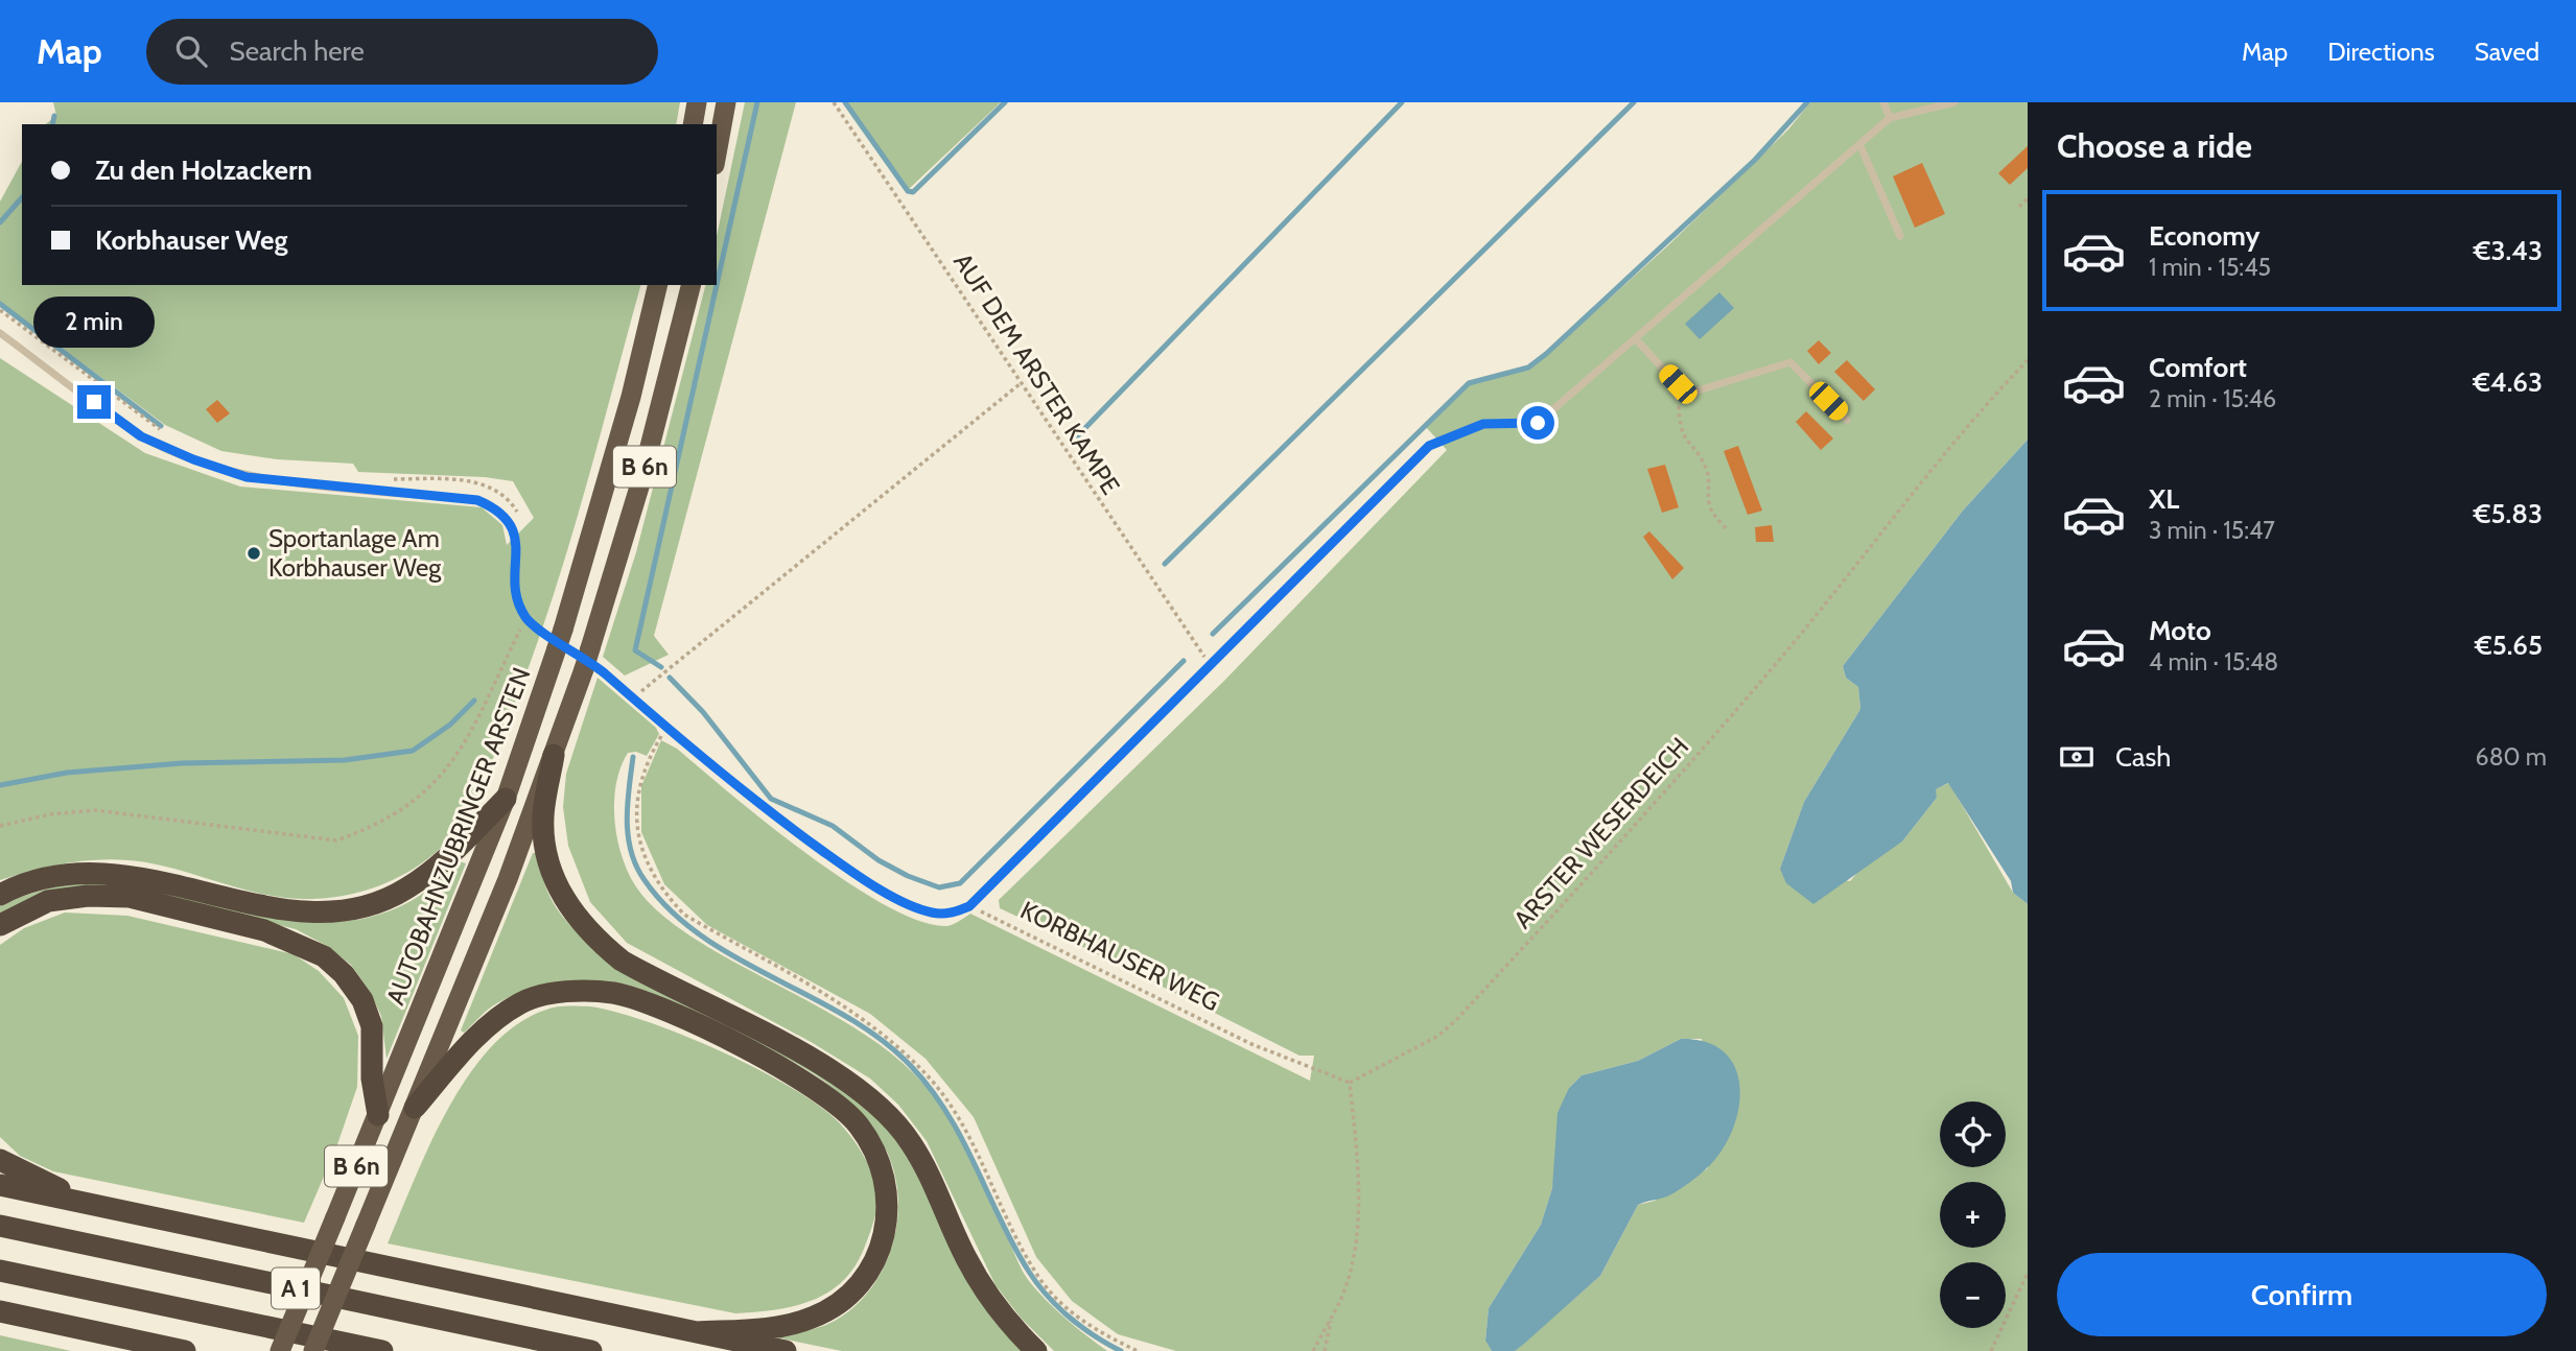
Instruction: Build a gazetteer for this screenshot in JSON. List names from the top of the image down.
{
  "streets": {
    "highway": ["B 6n", "AUTOBAHNZUBRINGER ARSTEN", "A 1"],
    "path": ["AUF DEM ARSTER KAMPE", "ARSTER WESERDEICH", "KORBHAUSER WEG"]
  },
  "crossings": [
    ["ARSTER WESERDEICH", "KORBHAUSER WEG"]
  ],
  "places": ["Sportanlage Am Korbhauser Weg"],
  "page": {
    "header": "Map",
    "search": "Search here",
    "nav": ["Map", "Directions", "Saved"],
    "heading": "Choose a ride",
    "banner": ["Zu den Holzackern", "Korbhauser Weg"],
    "list": [
      {
        "name": "Economy",
        "note": "1 min · 15:45",
        "value": "€3.43"
      },
      {
        "name": "Comfort",
        "note": "2 min · 15:46",
        "value": "€4.63"
      },
      {
        "name": "XL",
        "note": "3 min · 15:47",
        "value": "€5.83"
      },
      {
        "name": "Moto",
        "note": "4 min · 15:48",
        "value": "€5.65"
      }
    ],
    "bubble": "2 min",
    "pay": ["Cash", "680 m"],
    "map_buttons": ["+", "−"],
    "buttons": "Confirm"
  }
}
